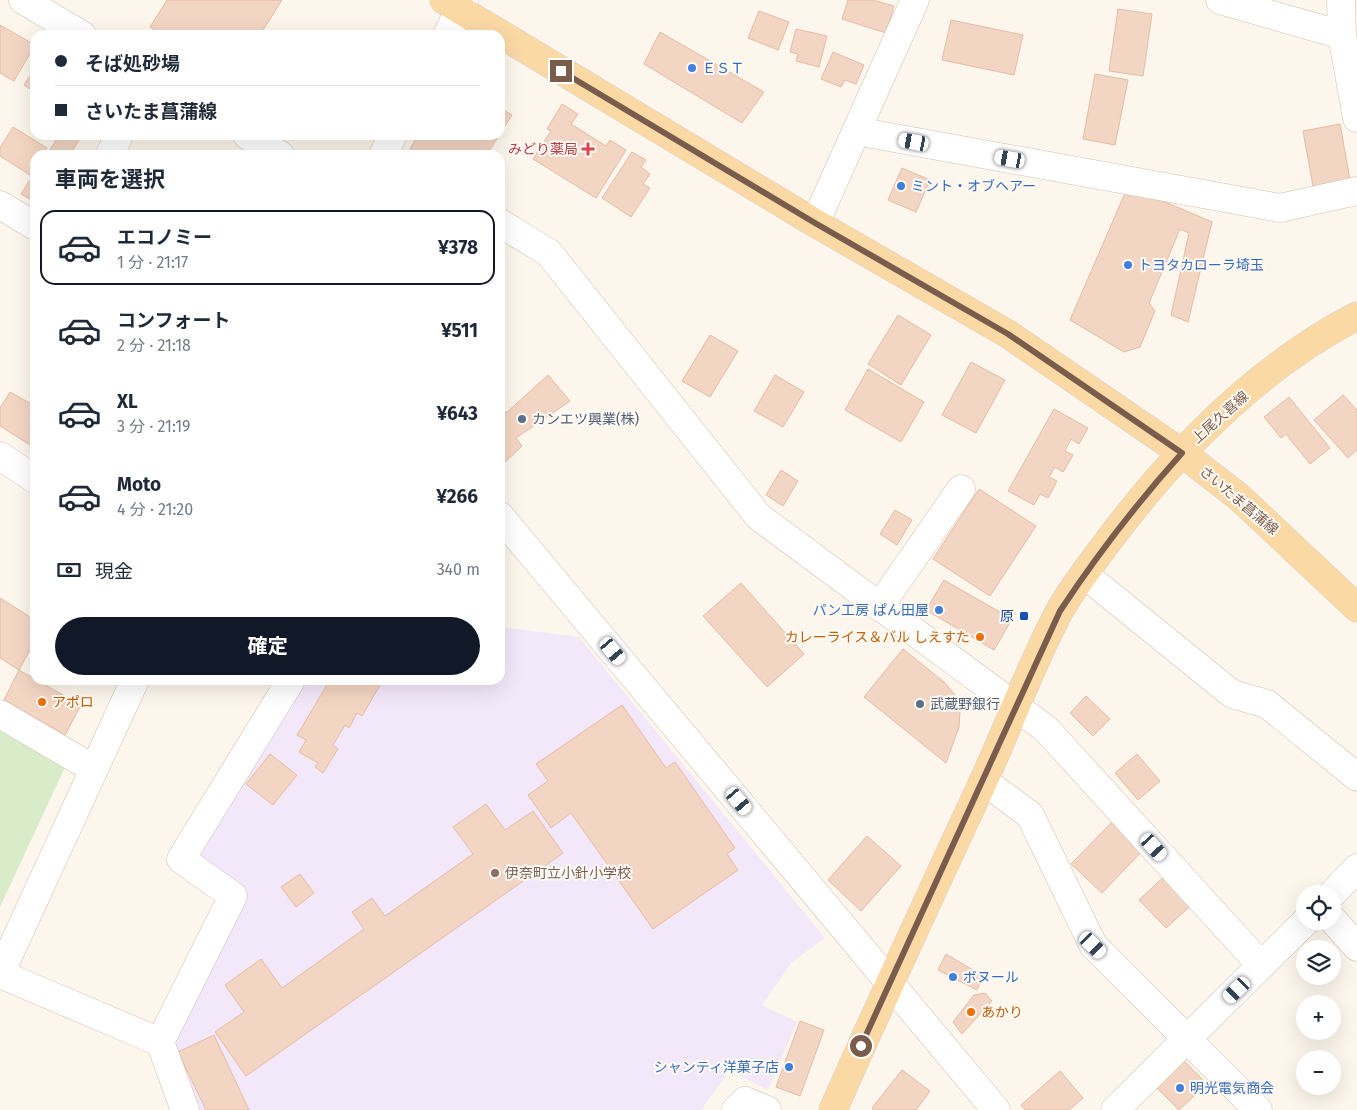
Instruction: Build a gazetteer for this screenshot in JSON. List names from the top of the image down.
{
  "streets": {
    "main road": ["上尾久喜線", "さいたま菖蒲線"]
  },
  "crossings": [
    ["上尾久喜線", "さいたま菖蒲線"]
  ],
  "places": {
    "other": [
      "ＥＳＴ",
      "ミント・オブヘアー",
      "トヨタカローラ埼玉",
      "カンエツ興業(株)",
      "パン工房 ぱん田屋",
      "カレーライス＆バル しえすた",
      "アポロ",
      "武蔵野銀行",
      "伊奈町立小針小学校",
      "ボヌール",
      "あかり",
      "シャンティ洋菓子店",
      "明光電気商会"
    ],
    "health": ["みどり薬局"],
    "transit": ["原"]
  },
  "page": {
    "banner": ["そば処砂場", "さいたま菖蒲線"],
    "heading": "車両を選択",
    "list": [
      {
        "name": "エコノミー",
        "note": "1 分 · 21:17",
        "value": "¥378"
      },
      {
        "name": "コンフォート",
        "note": "2 分 · 21:18",
        "value": "¥511"
      },
      {
        "name": "XL",
        "note": "3 分 · 21:19",
        "value": "¥643"
      },
      {
        "name": "Moto",
        "note": "4 分 · 21:20",
        "value": "¥266"
      }
    ],
    "pay": ["現金", "340 m"],
    "buttons": "確定",
    "map_buttons": ["+", "−"]
  }
}
